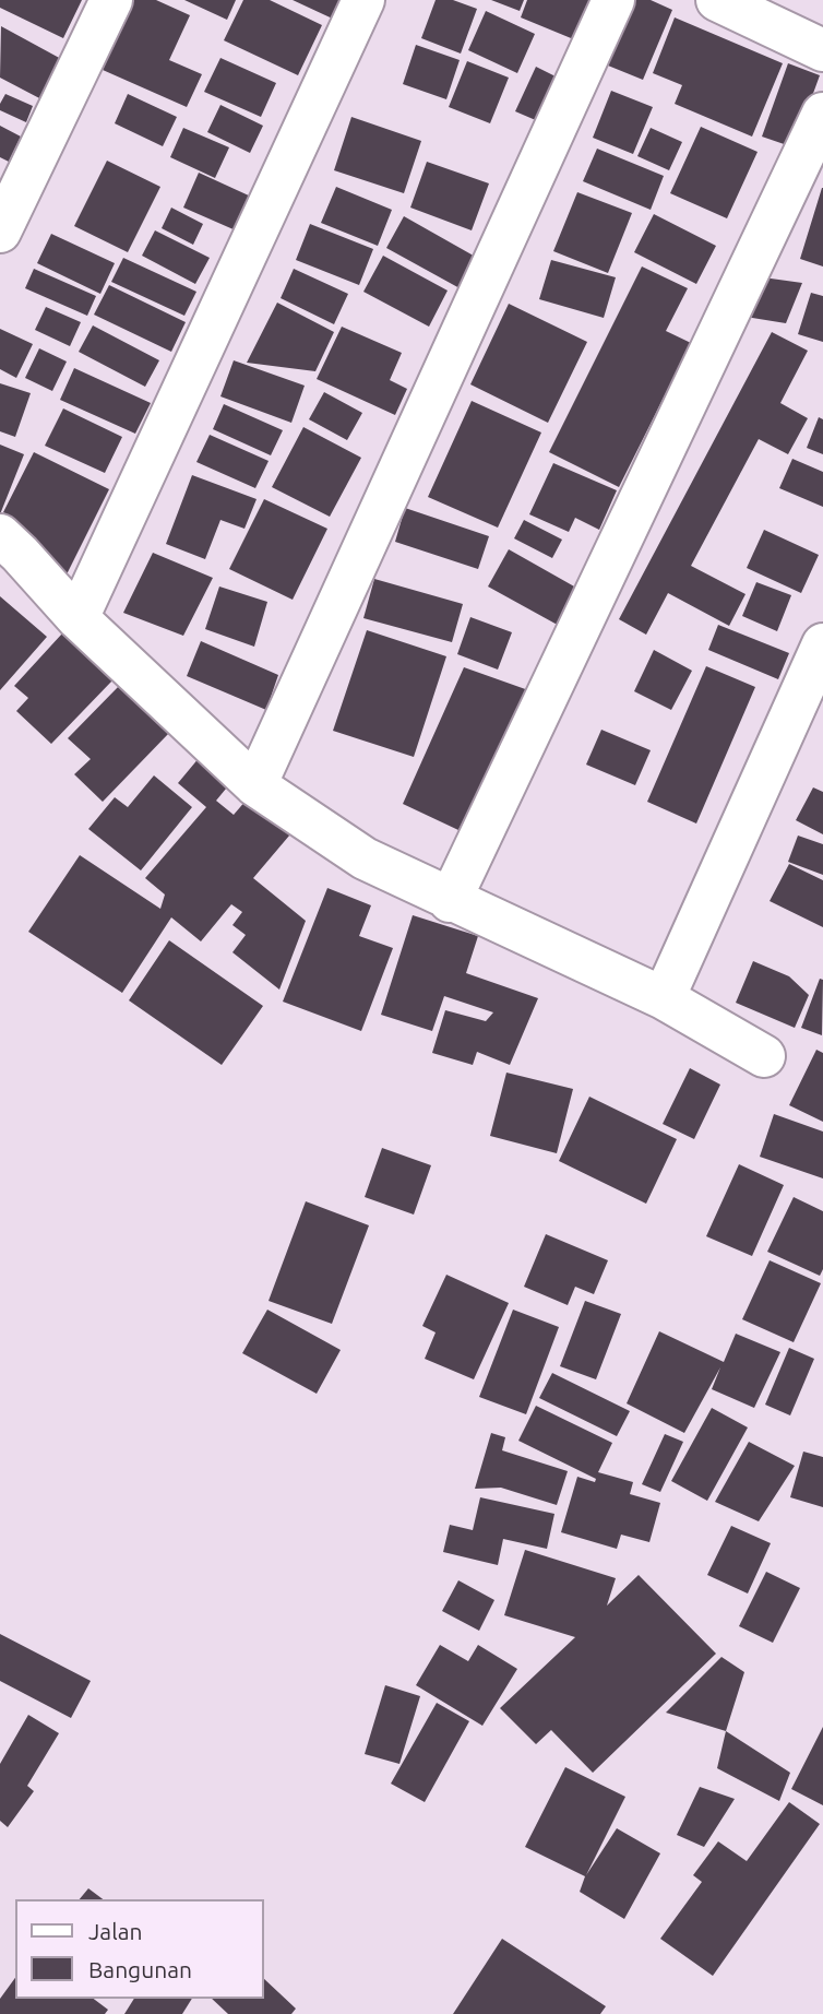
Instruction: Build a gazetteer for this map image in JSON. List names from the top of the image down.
{
  "legend": ["Jalan", "Bangunan"]
}
